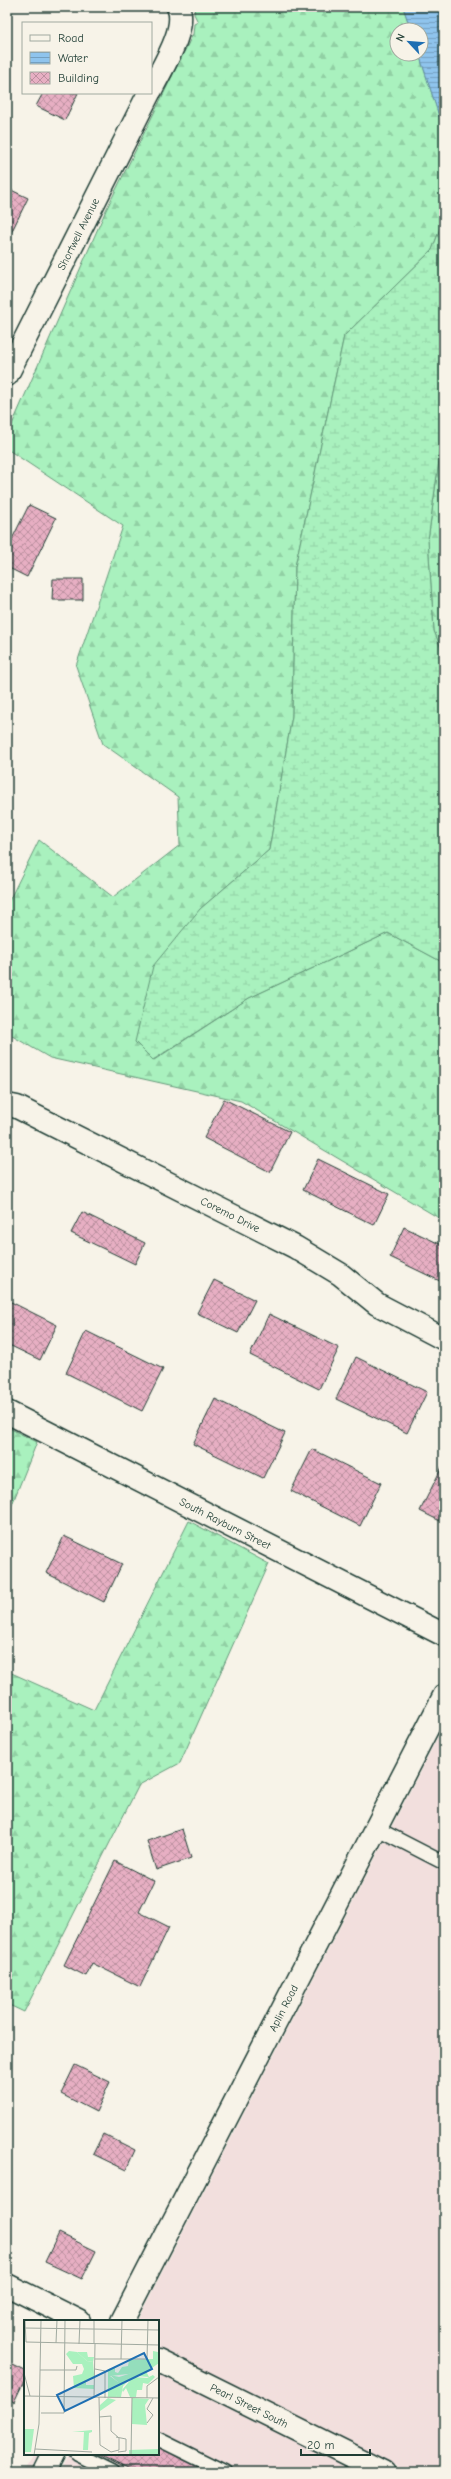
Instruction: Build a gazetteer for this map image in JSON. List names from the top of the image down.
{
  "streets": {
    "street": [
      "Shortwell Avenue",
      "Coremo Drive",
      "South Rayburn Street",
      "Aplin Road",
      "Pearl Street South"
    ]
  },
  "legend": ["Road", "Water", "Building"],
  "scale_bar": "20 m",
  "north": "top left"
}
